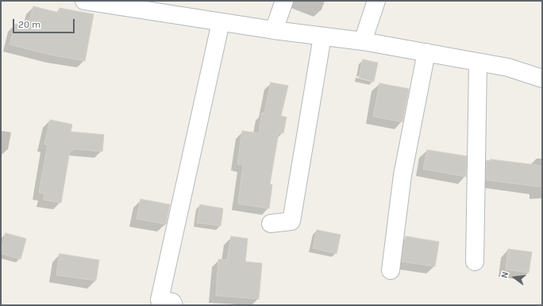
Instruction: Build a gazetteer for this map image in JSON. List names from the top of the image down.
{
  "scale_bar": "20 m",
  "north": "left"
}
